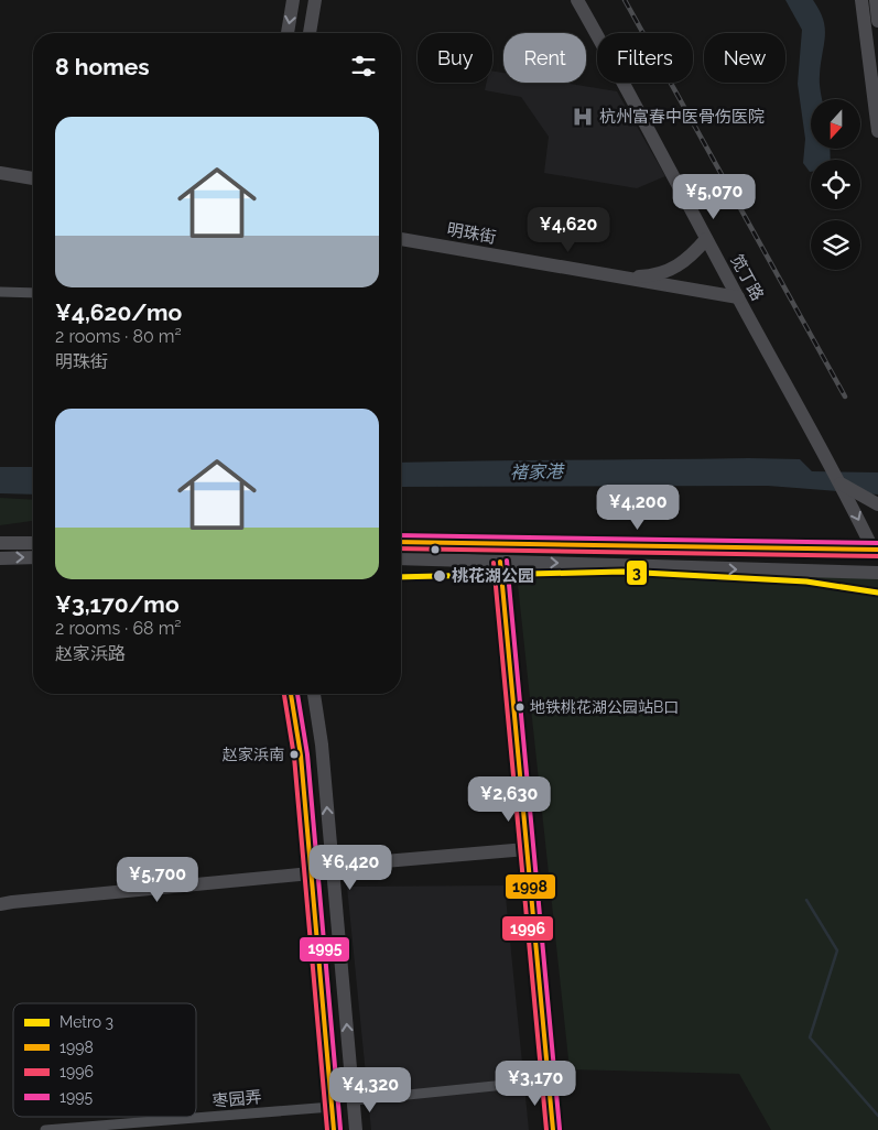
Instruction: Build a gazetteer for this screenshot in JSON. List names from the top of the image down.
{
  "streets": {
    "street": ["明珠街", "笕丁路", "枣园弄"]
  },
  "crossings": [
    ["明珠街", "笕丁路"]
  ],
  "water": ["褚家港"],
  "places": {
    "hospital": ["杭州富春中医骨伤医院"],
    "other": ["桃花湖公园", "地铁桃花湖公园站B口", "赵家浜南"]
  },
  "lines": [
    "transit line 1995",
    "transit line 1998",
    "transit line 1996",
    "metro line 3"
  ],
  "legend": [
    "Metro 3",
    "1998",
    "1996",
    "1995"
  ],
  "north": "bottom",
  "page": {
    "chip": [
      "Buy",
      "Rent",
      "Filters",
      "New"
    ],
    "heading": "8 homes",
    "list": [
      {
        "name": "¥4,620/mo",
        "note": "2 rooms · 80 m² · 明珠街"
      },
      {
        "name": "¥3,170/mo",
        "note": "2 rooms · 68 m² · 赵家浜路"
      }
    ],
    "price": [
      "¥5,070",
      "¥4,620",
      "¥4,200",
      "¥2,630",
      "¥6,420",
      "¥5,700",
      "¥3,170",
      "¥4,320"
    ]
  }
}
